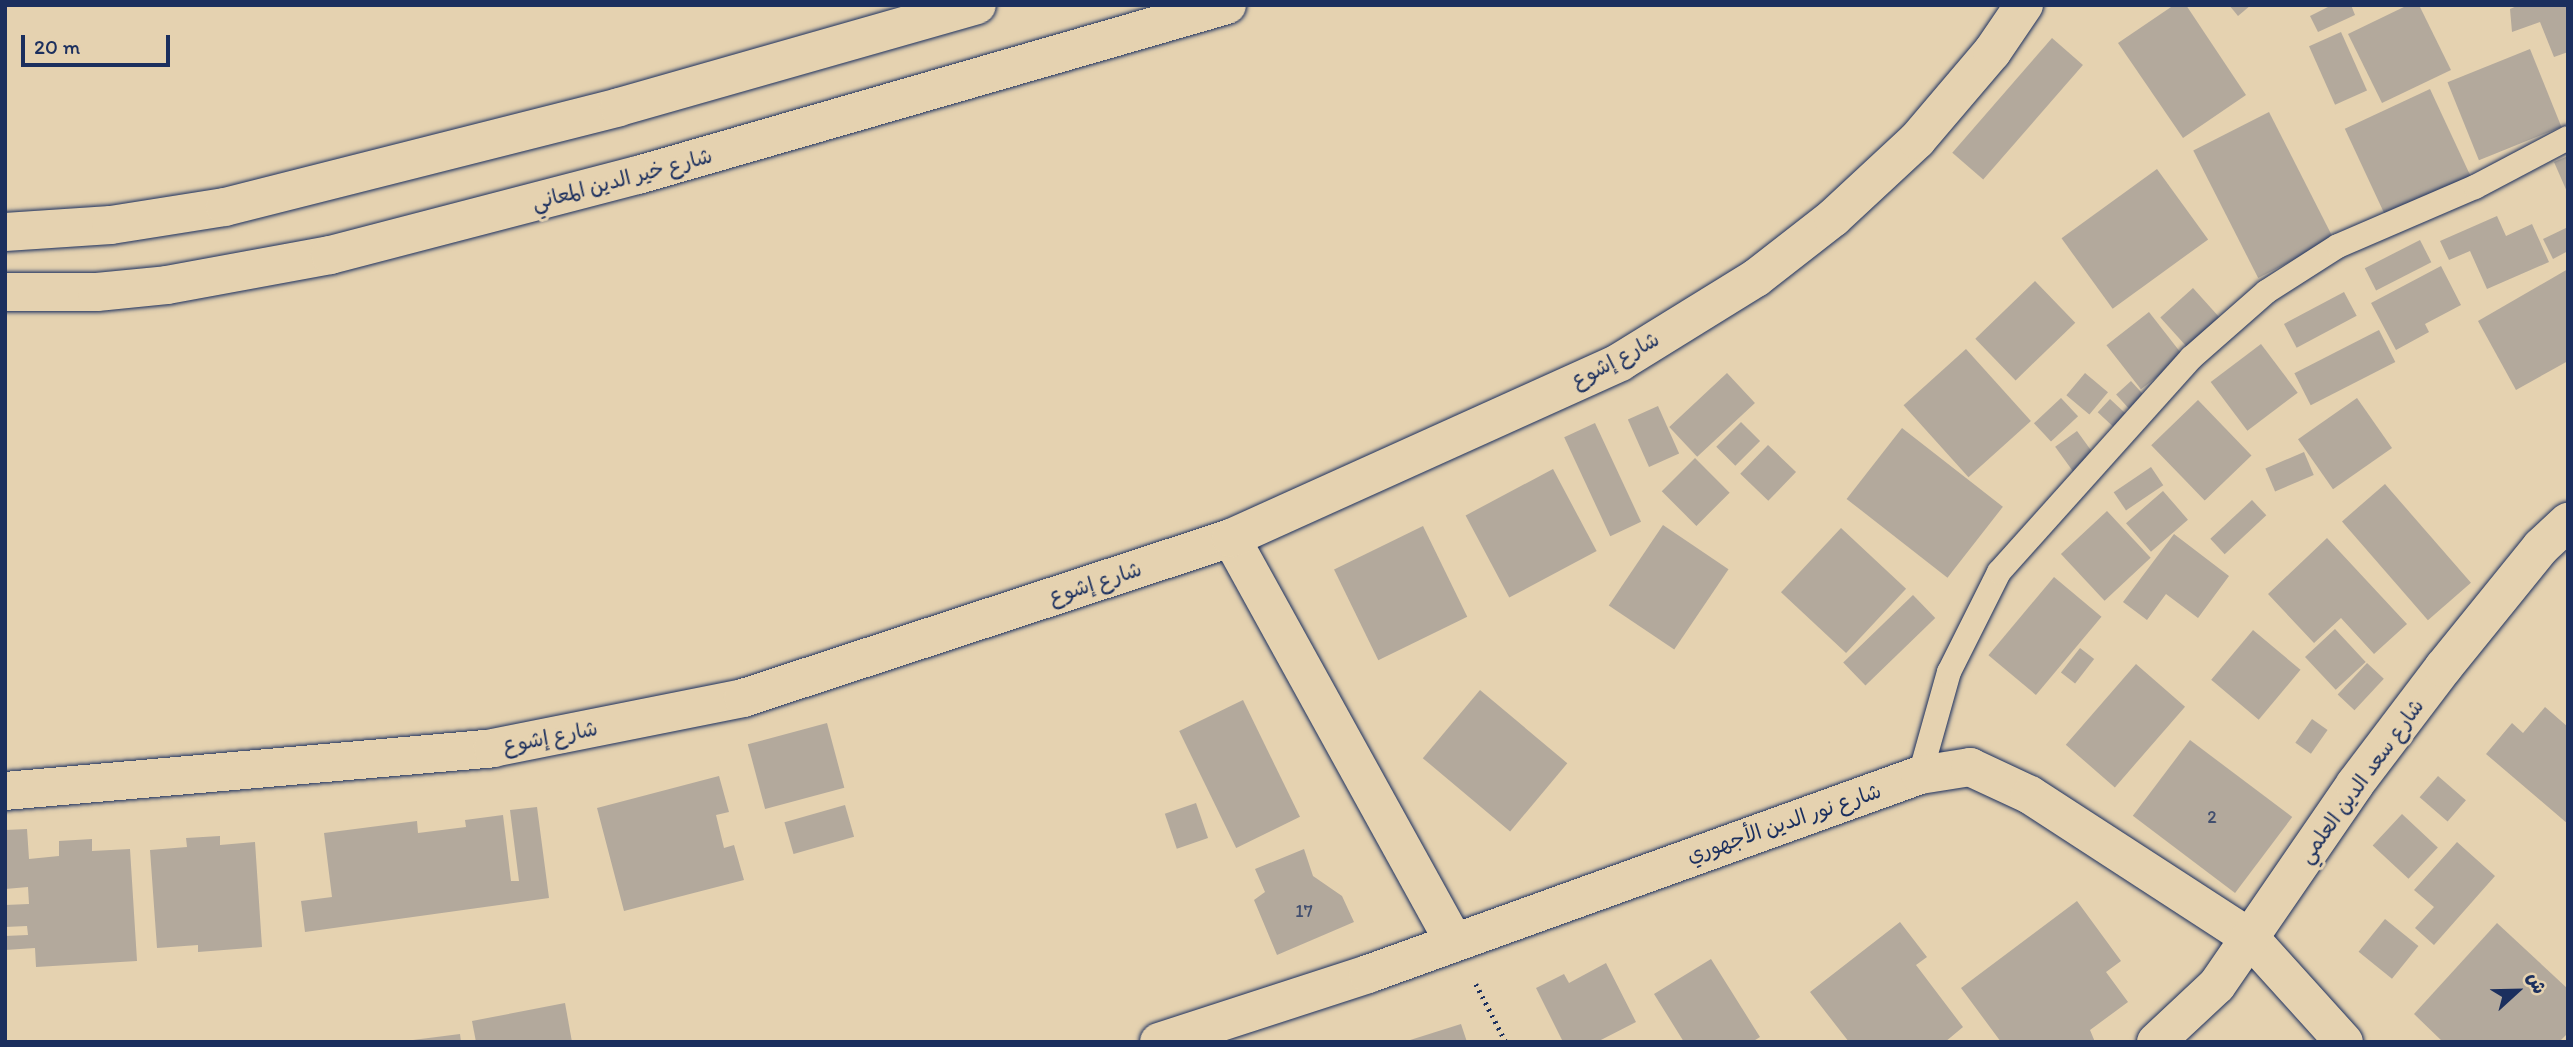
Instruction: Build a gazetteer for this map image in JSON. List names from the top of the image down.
{
  "streets": {
    "street": [
      "شارع خير الدين المعاني",
      "شارع إشوع",
      "شارع سعد الدين العلمي",
      "شارع نور الدين الأجهوري"
    ]
  },
  "crossings": [
    ["شارع سعد الدين العلمي", "شارع نور الدين الأجهوري"]
  ],
  "house_numbers": ["2", "17"],
  "scale_bar": "20 m",
  "north": "right"
}
